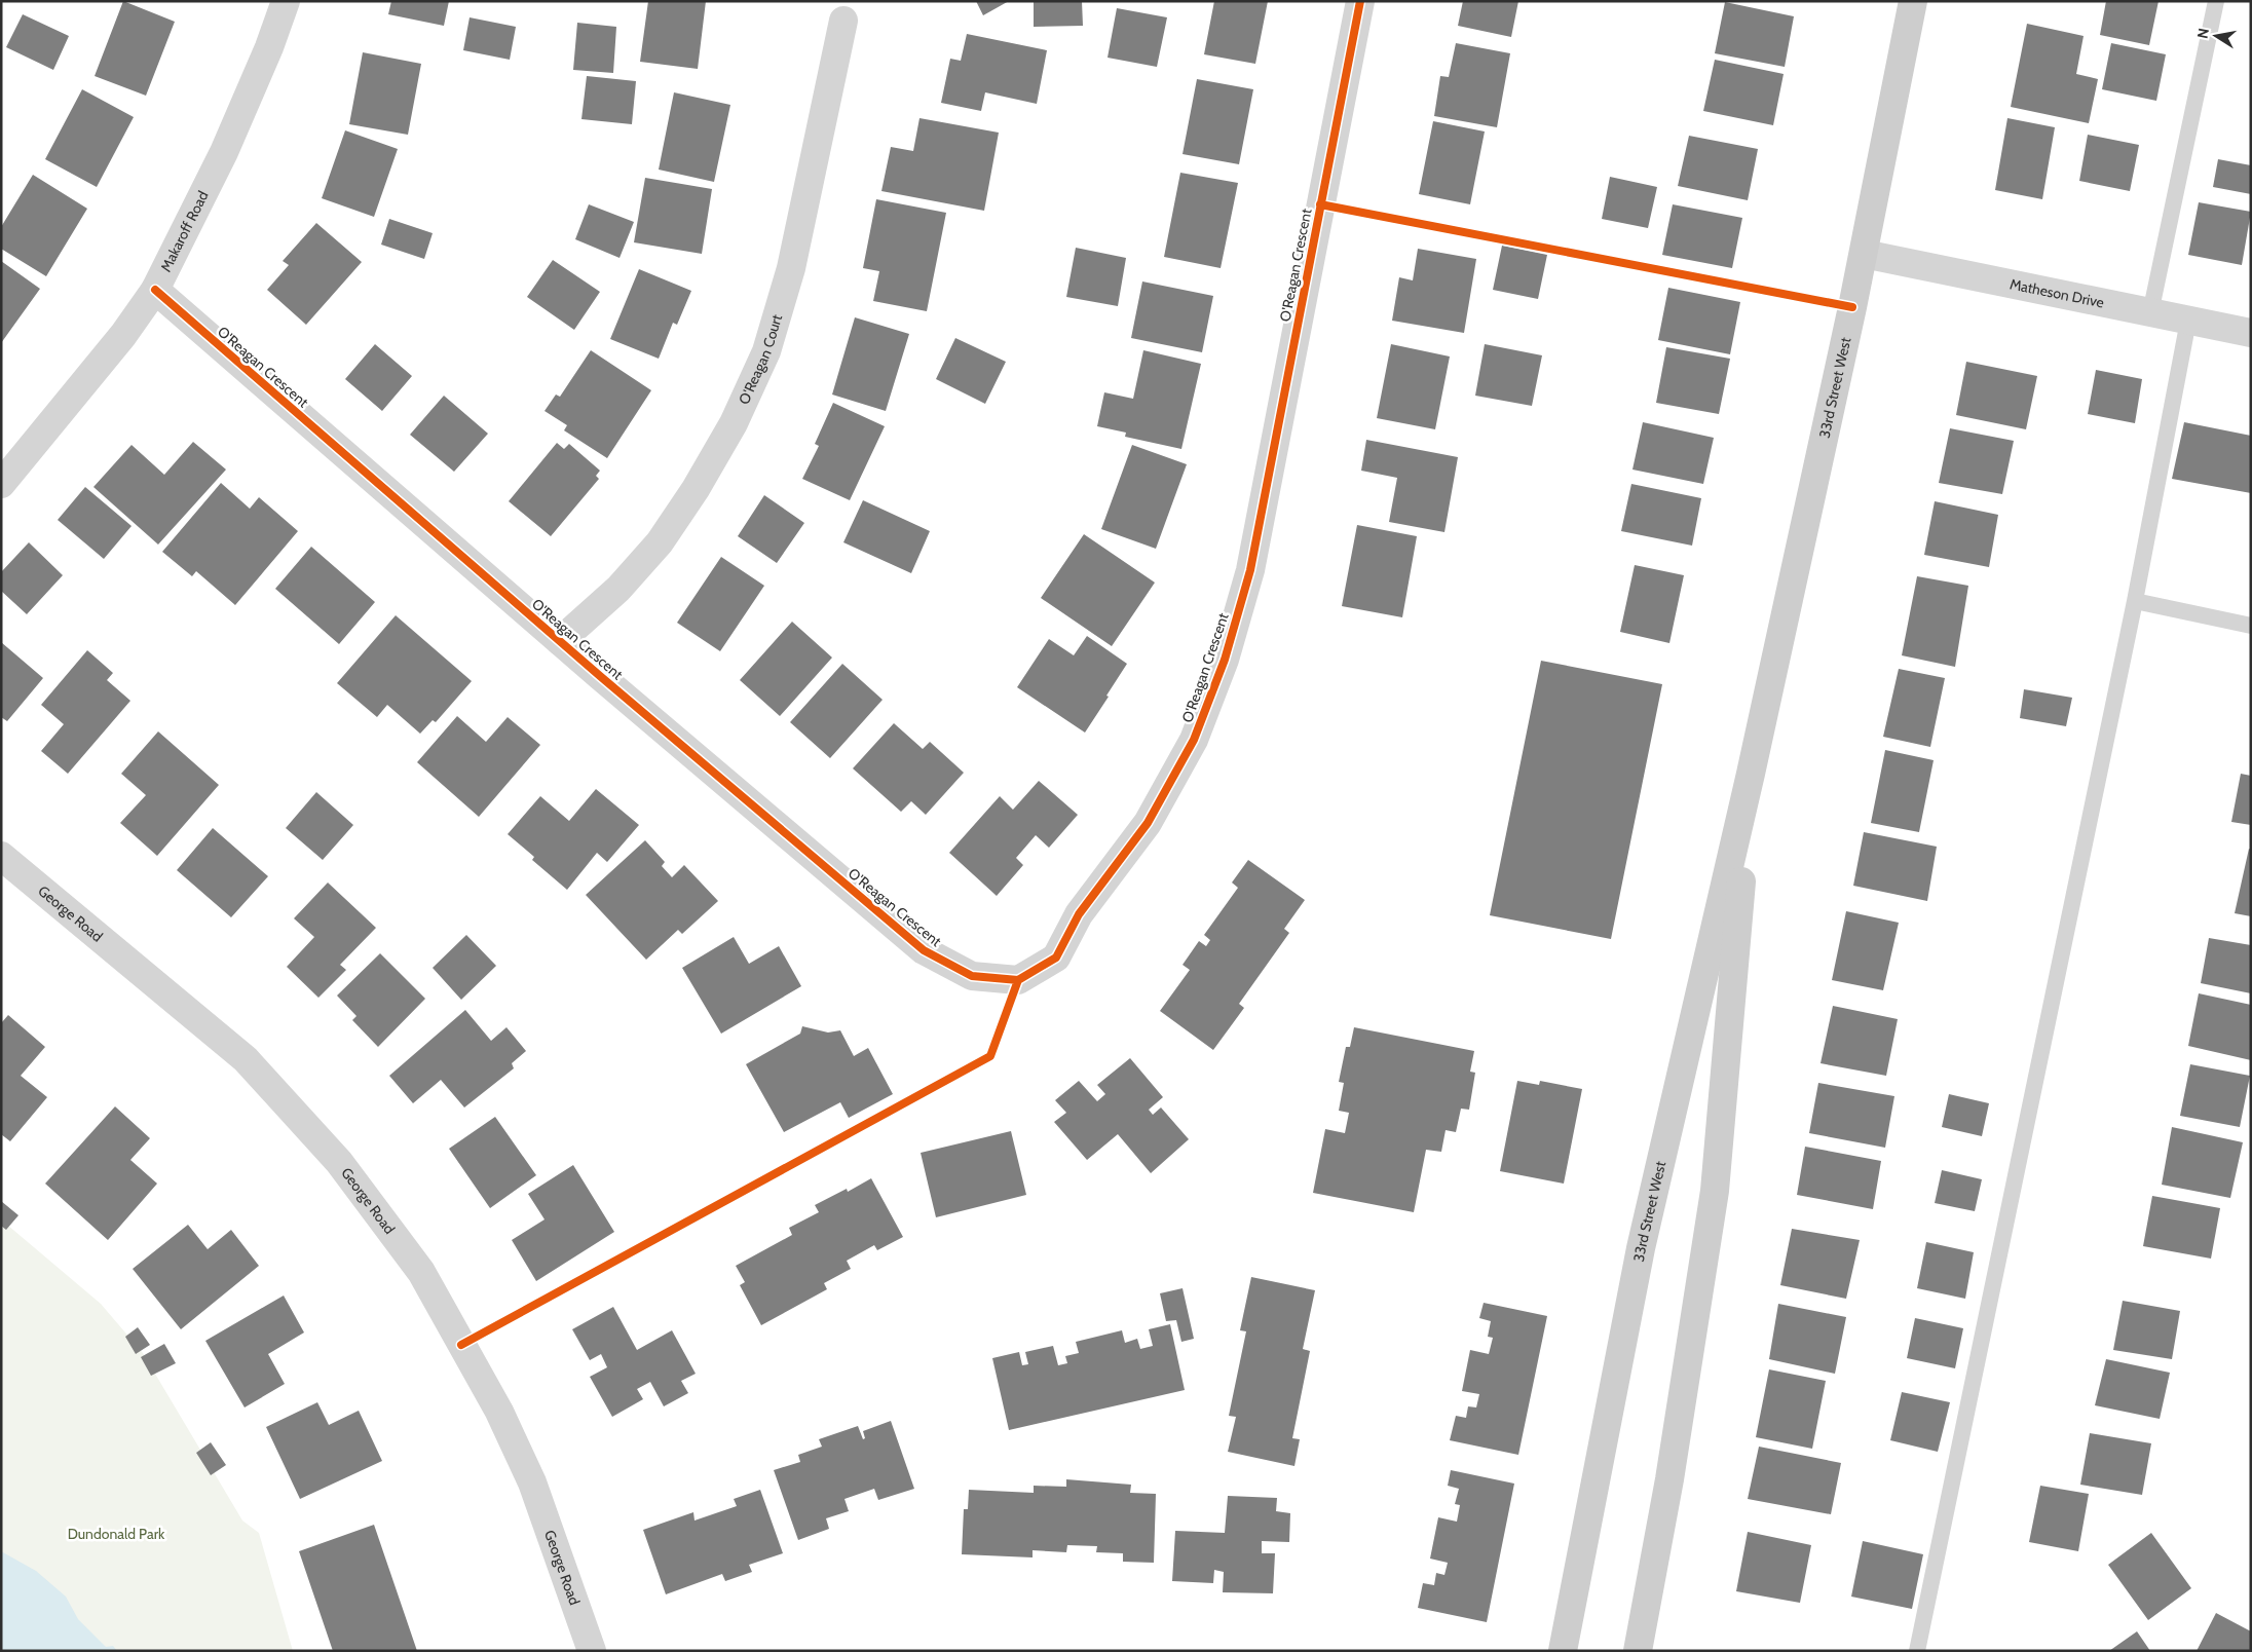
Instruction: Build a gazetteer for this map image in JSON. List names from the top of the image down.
{
  "streets": {
    "main road": ["33rd Street West"],
    "street": [
      "Makaroff Road",
      "O'Reagan Crescent",
      "Matheson Drive",
      "O'Reagan Court",
      "George Road"
    ]
  },
  "crossings": [
    ["Makaroff Road", "O'Reagan Crescent"],
    ["O'Reagan Crescent", "O'Reagan Court"],
    ["Matheson Drive", "33rd Street West"]
  ],
  "parks": ["Dundonald Park"],
  "north": "left"
}
